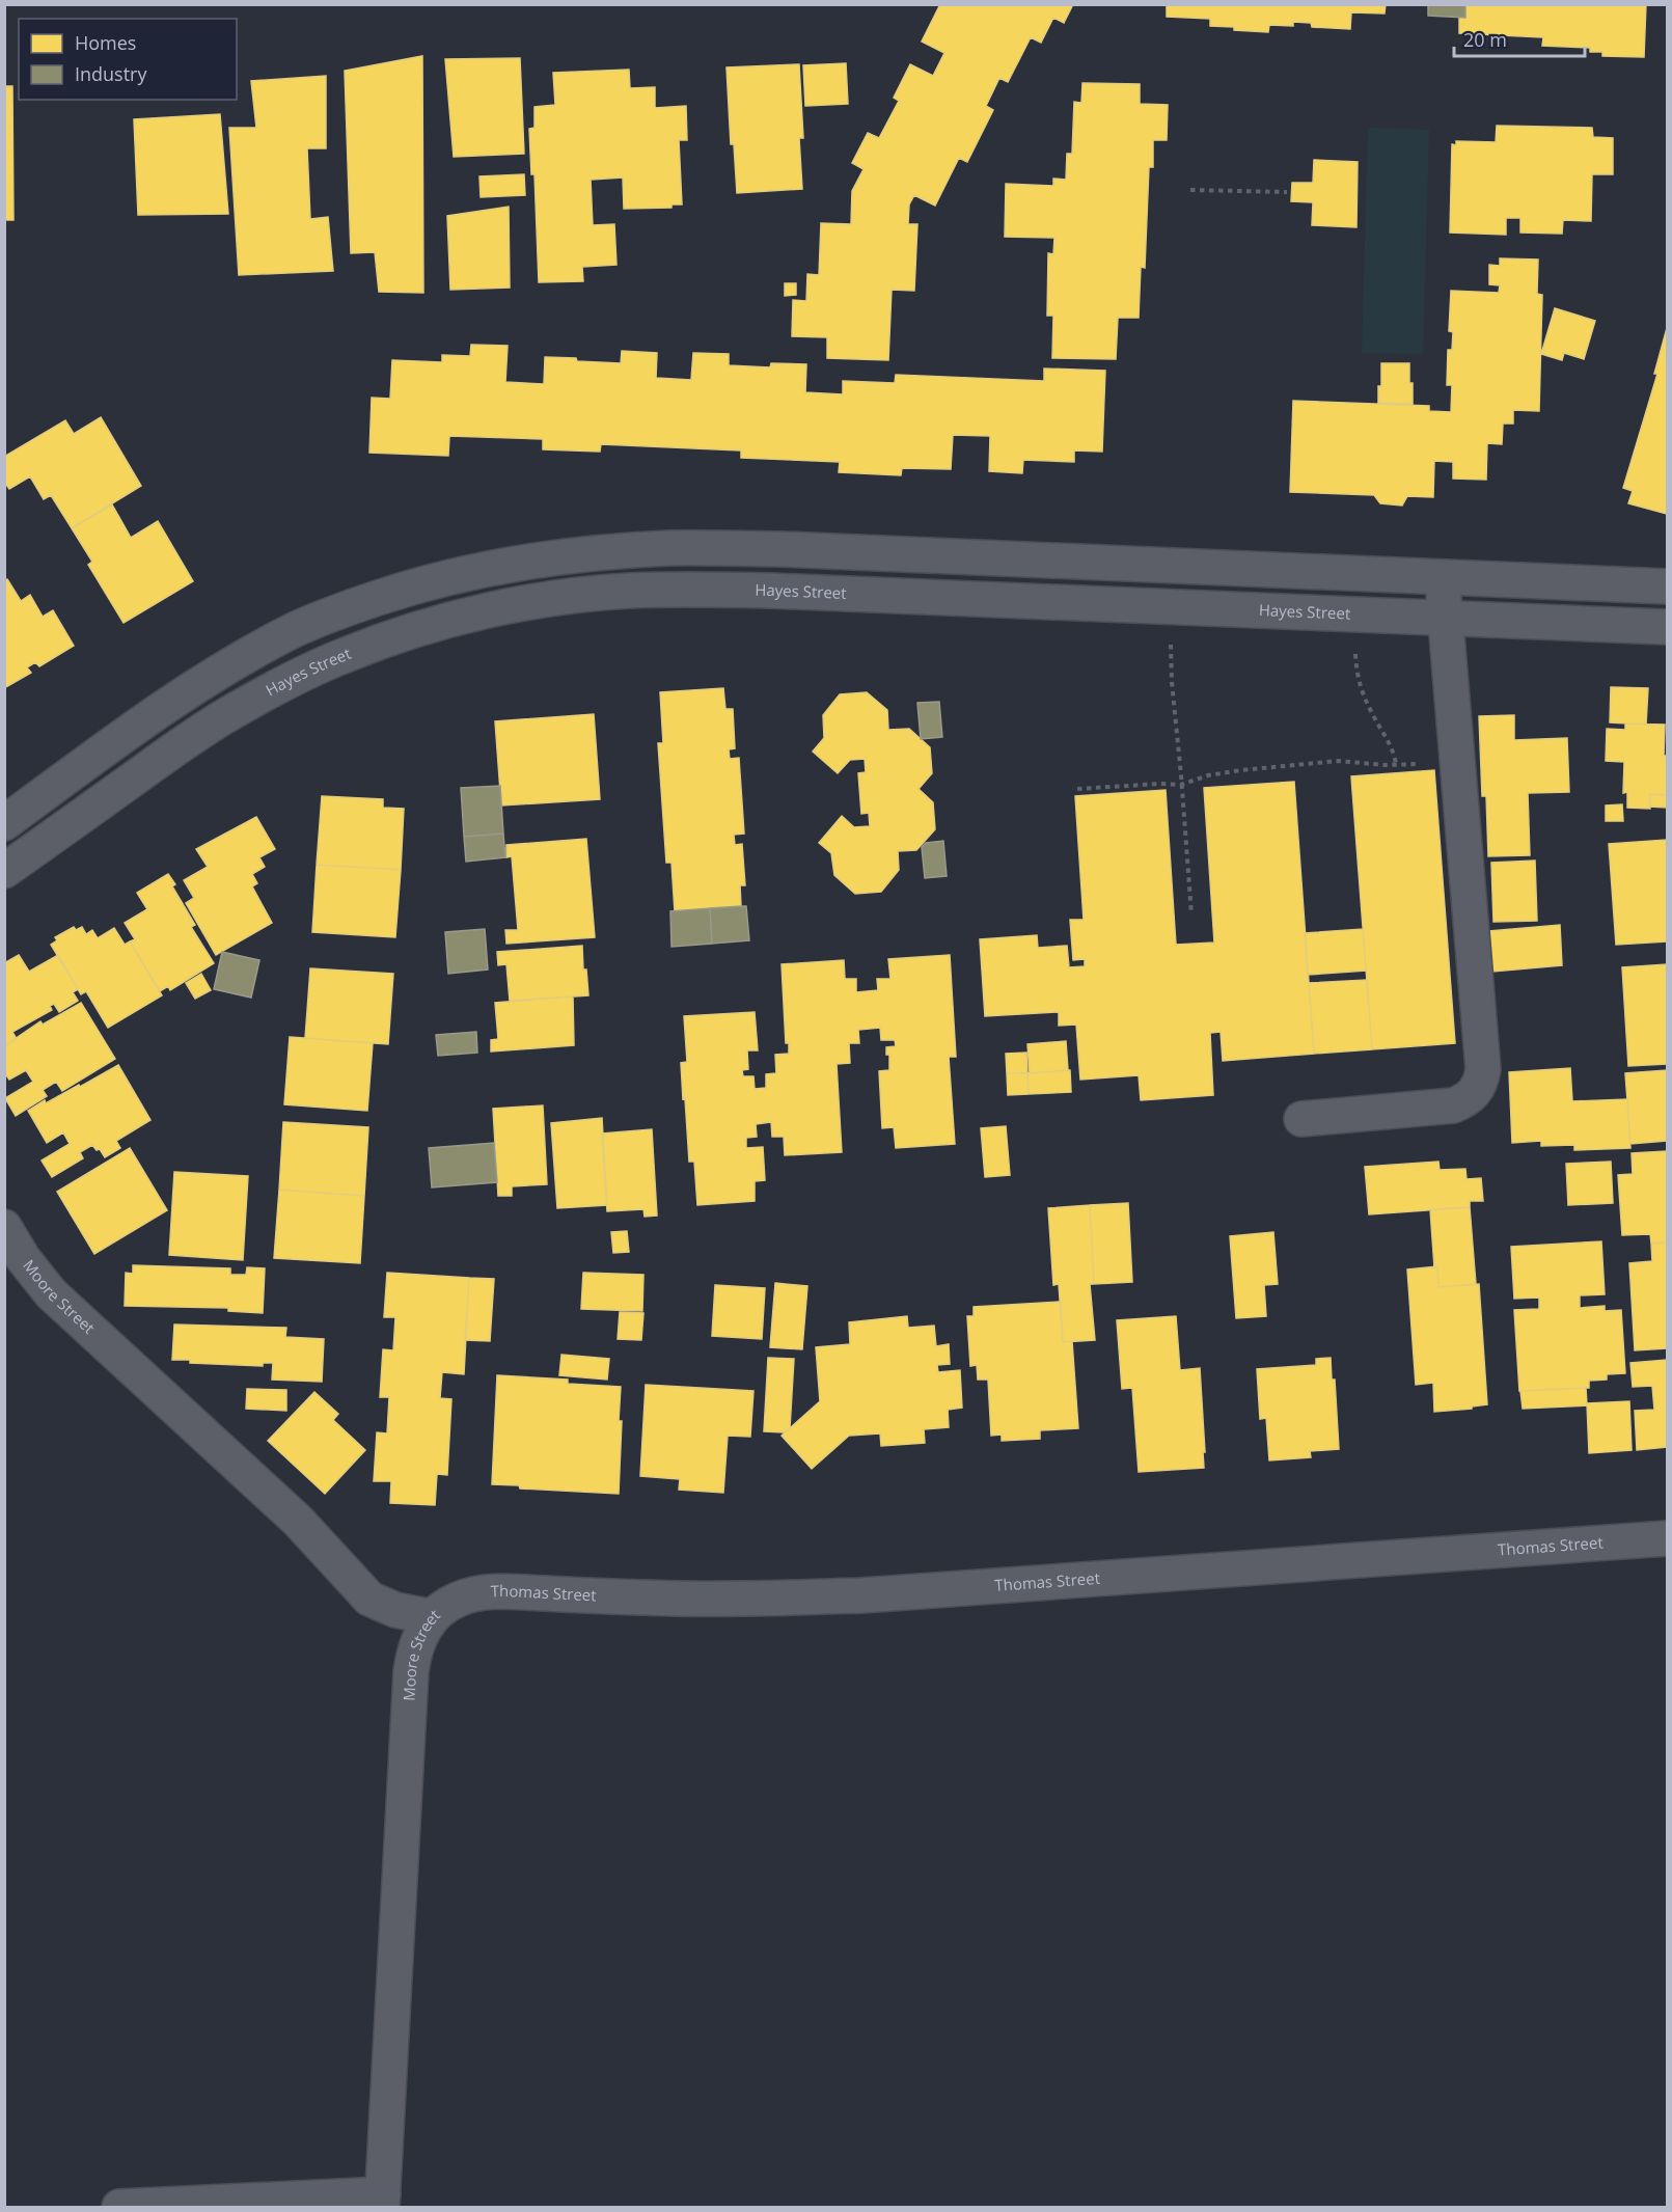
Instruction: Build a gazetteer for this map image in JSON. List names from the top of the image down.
{
  "streets": {
    "street": ["Hayes Street", "Moore Street", "Thomas Street"]
  },
  "crossings": [
    ["Moore Street", "Thomas Street"]
  ],
  "legend": ["Homes", "Industry"],
  "scale_bar": "20 m"
}
